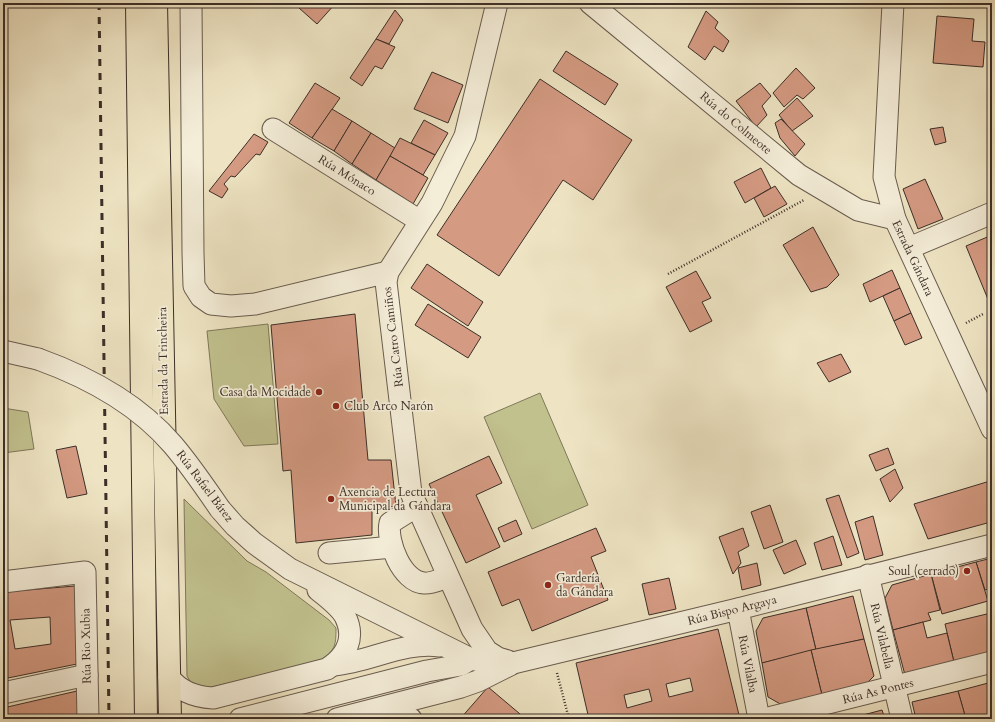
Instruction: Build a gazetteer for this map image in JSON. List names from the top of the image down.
{
  "streets": {
    "highway": ["Estrada da Trincheira"],
    "street": [
      "Rúa do Colmeote",
      "Rúa Mónaco",
      "Estrada Gándara",
      "Rúa Catro Camiños",
      "Rúa Rafael Bárez",
      "Rúa Bispo Argaya",
      "Rúa Vilabella",
      "Rúa Rio Xubia",
      "Rúa Vilalba",
      "Rúa As Pontes"
    ]
  },
  "crossings": [
    ["Rúa do Colmeote", "Estrada Gándara"],
    ["Rúa Mónaco", "Rúa Catro Camiños"],
    ["Rúa Catro Camiños", "Rúa Bispo Argaya"],
    ["Rúa Rafael Bárez", "Rúa Bispo Argaya"],
    ["Rúa Bispo Argaya", "Rúa Vilabella"],
    ["Rúa Bispo Argaya", "Rúa Vilalba"],
    ["Rúa Vilabella", "Rúa As Pontes"]
  ],
  "places": [
    "Casa da Mocidade",
    "Club Arco Narón",
    "Axencia de Lectura Municipal da Gándara",
    "Soul (cerrado)",
    "Gardería da Gándara"
  ]
}
